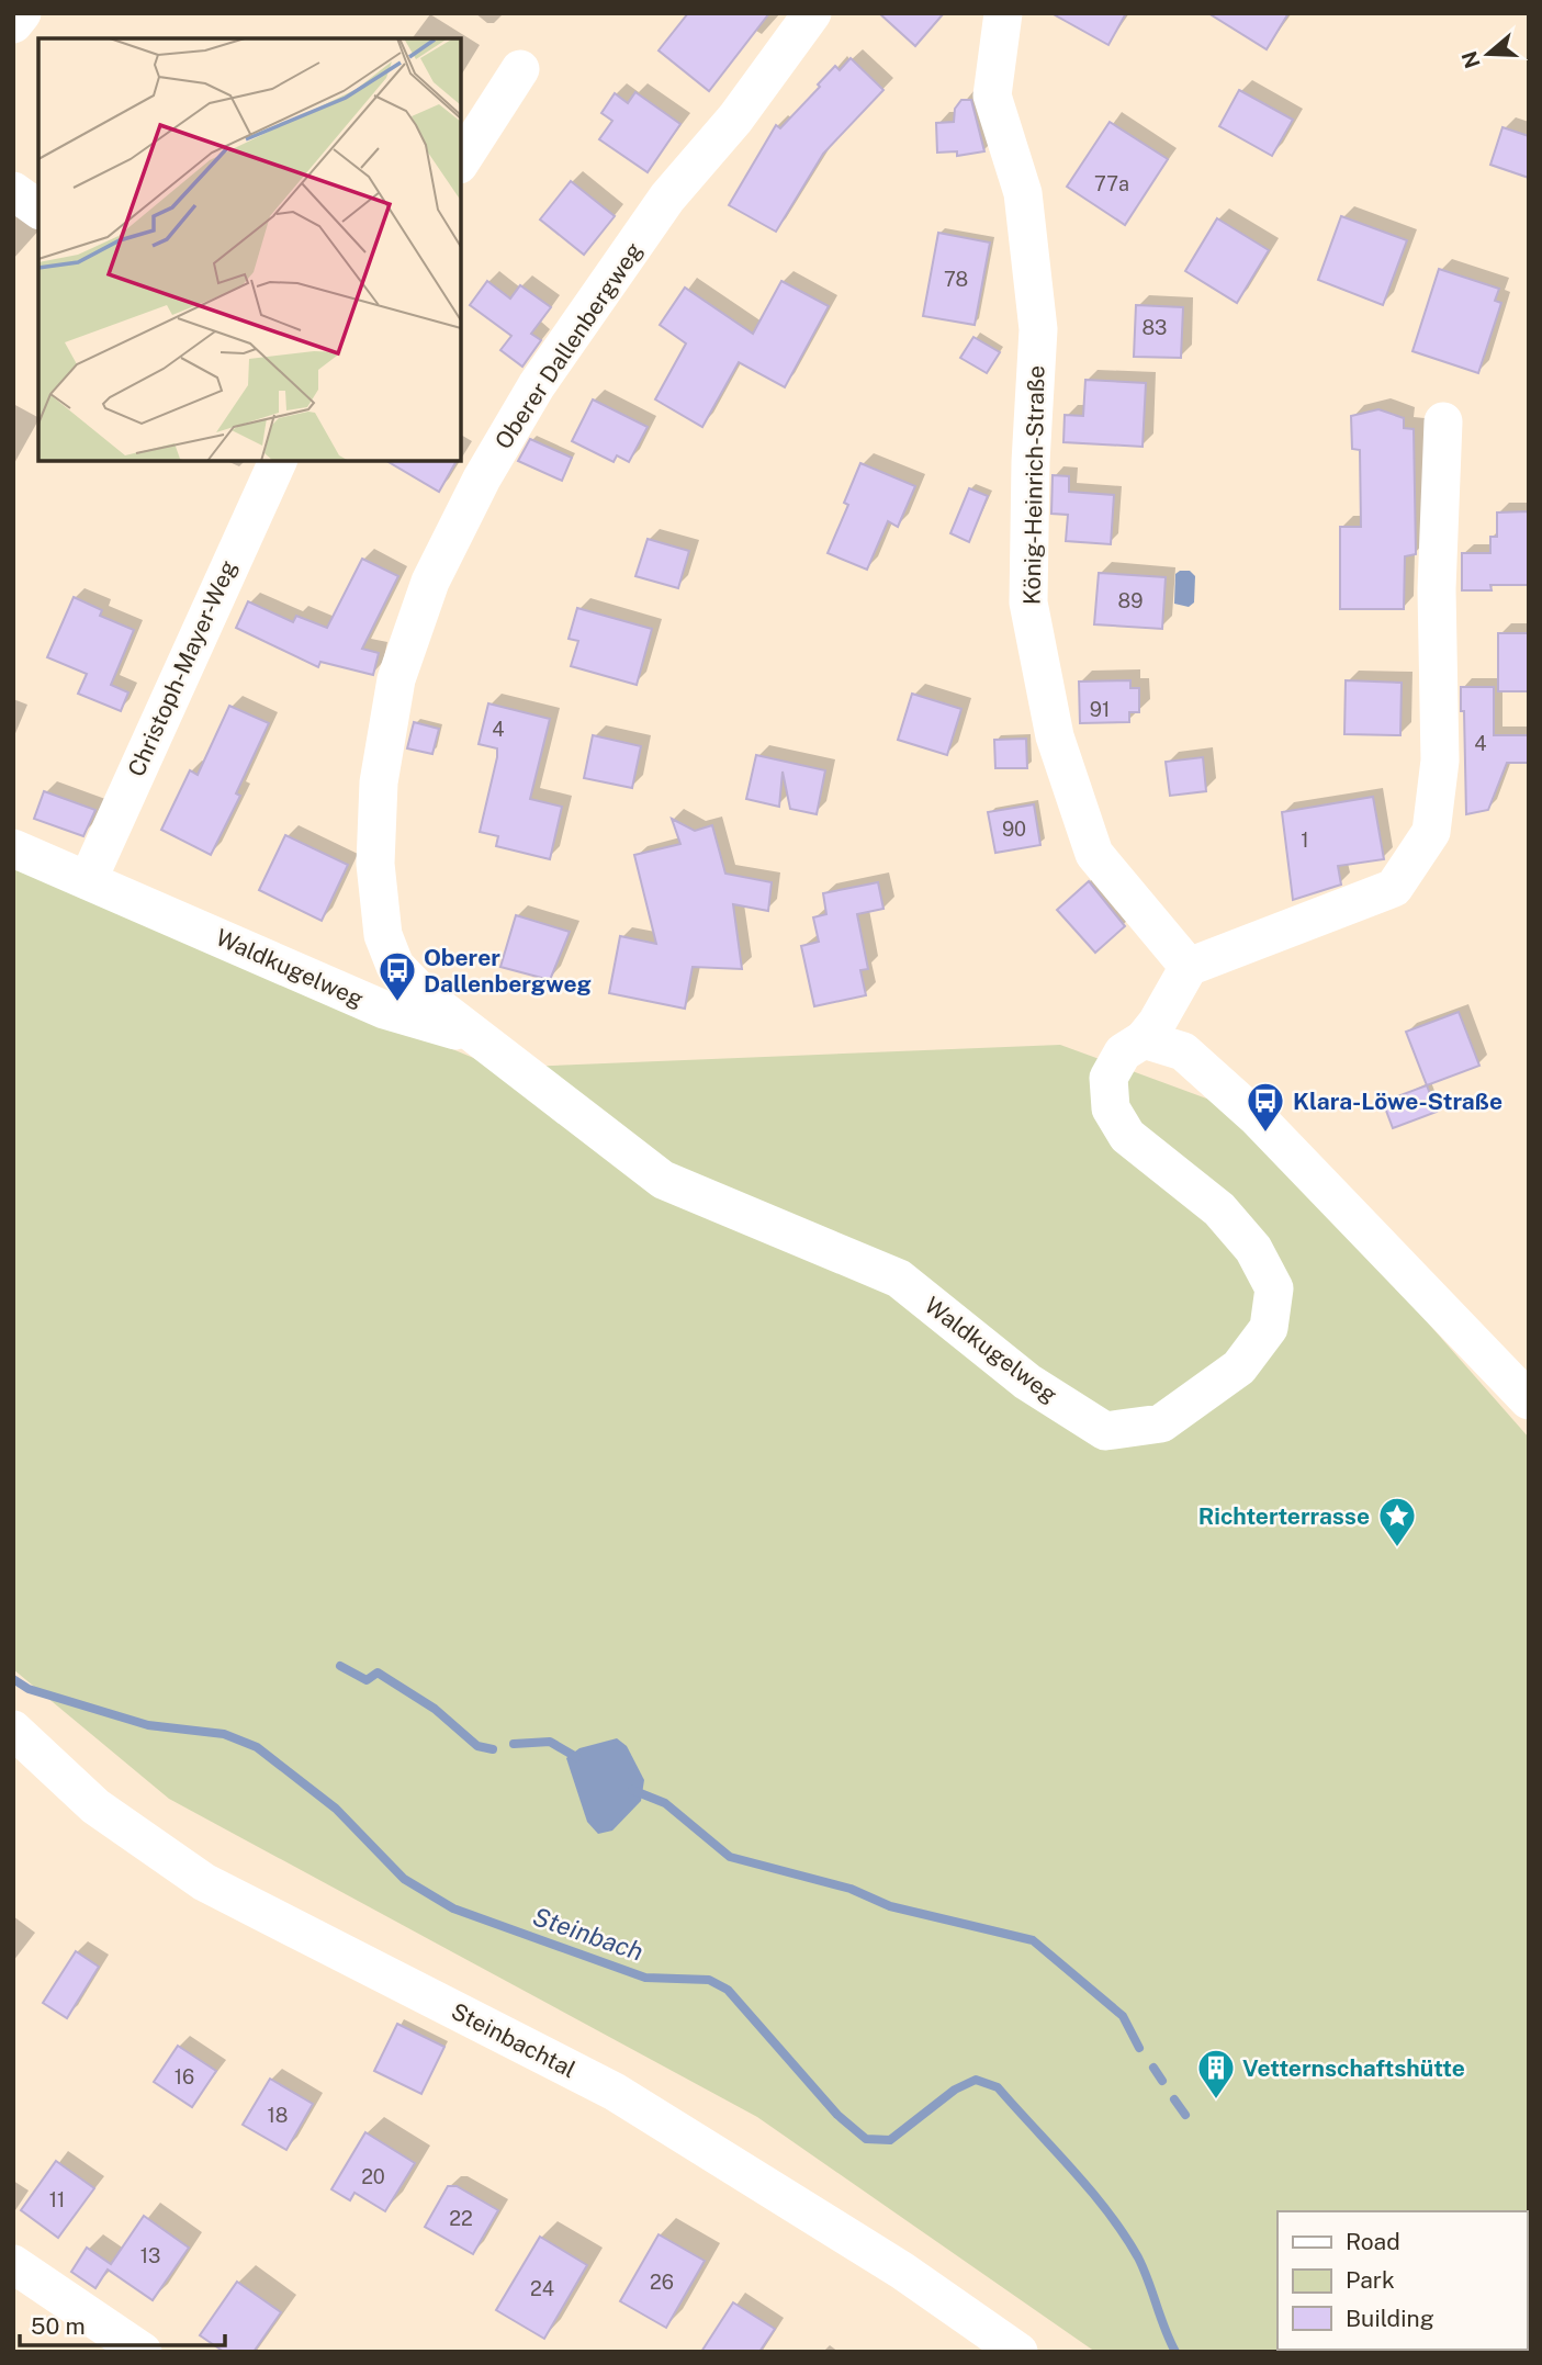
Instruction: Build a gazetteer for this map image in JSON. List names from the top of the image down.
{
  "streets": {
    "street": [
      "Oberer Dallenbergweg",
      "König-Heinrich-Straße",
      "Christoph-Mayer-Weg",
      "Waldkugelweg",
      "Steinbachtal"
    ]
  },
  "crossings": [
    ["Oberer Dallenbergweg", "Waldkugelweg"],
    ["Christoph-Mayer-Weg", "Waldkugelweg"]
  ],
  "water": ["Steinbach"],
  "places": {
    "bus stop": ["Oberer Dallenbergweg", "Klara-Löwe-Straße"],
    "place": ["Richterterrasse"],
    "building": ["Vetternschaftshütte"]
  },
  "house_numbers": [
    "77a",
    "78",
    "83",
    "89",
    "91",
    "4",
    "4",
    "90",
    "1",
    "16",
    "18",
    "20",
    "11",
    "22",
    "13",
    "26",
    "24"
  ],
  "legend": ["Road", "Park", "Building"],
  "scale_bar": "50 m",
  "north": "left"
}
